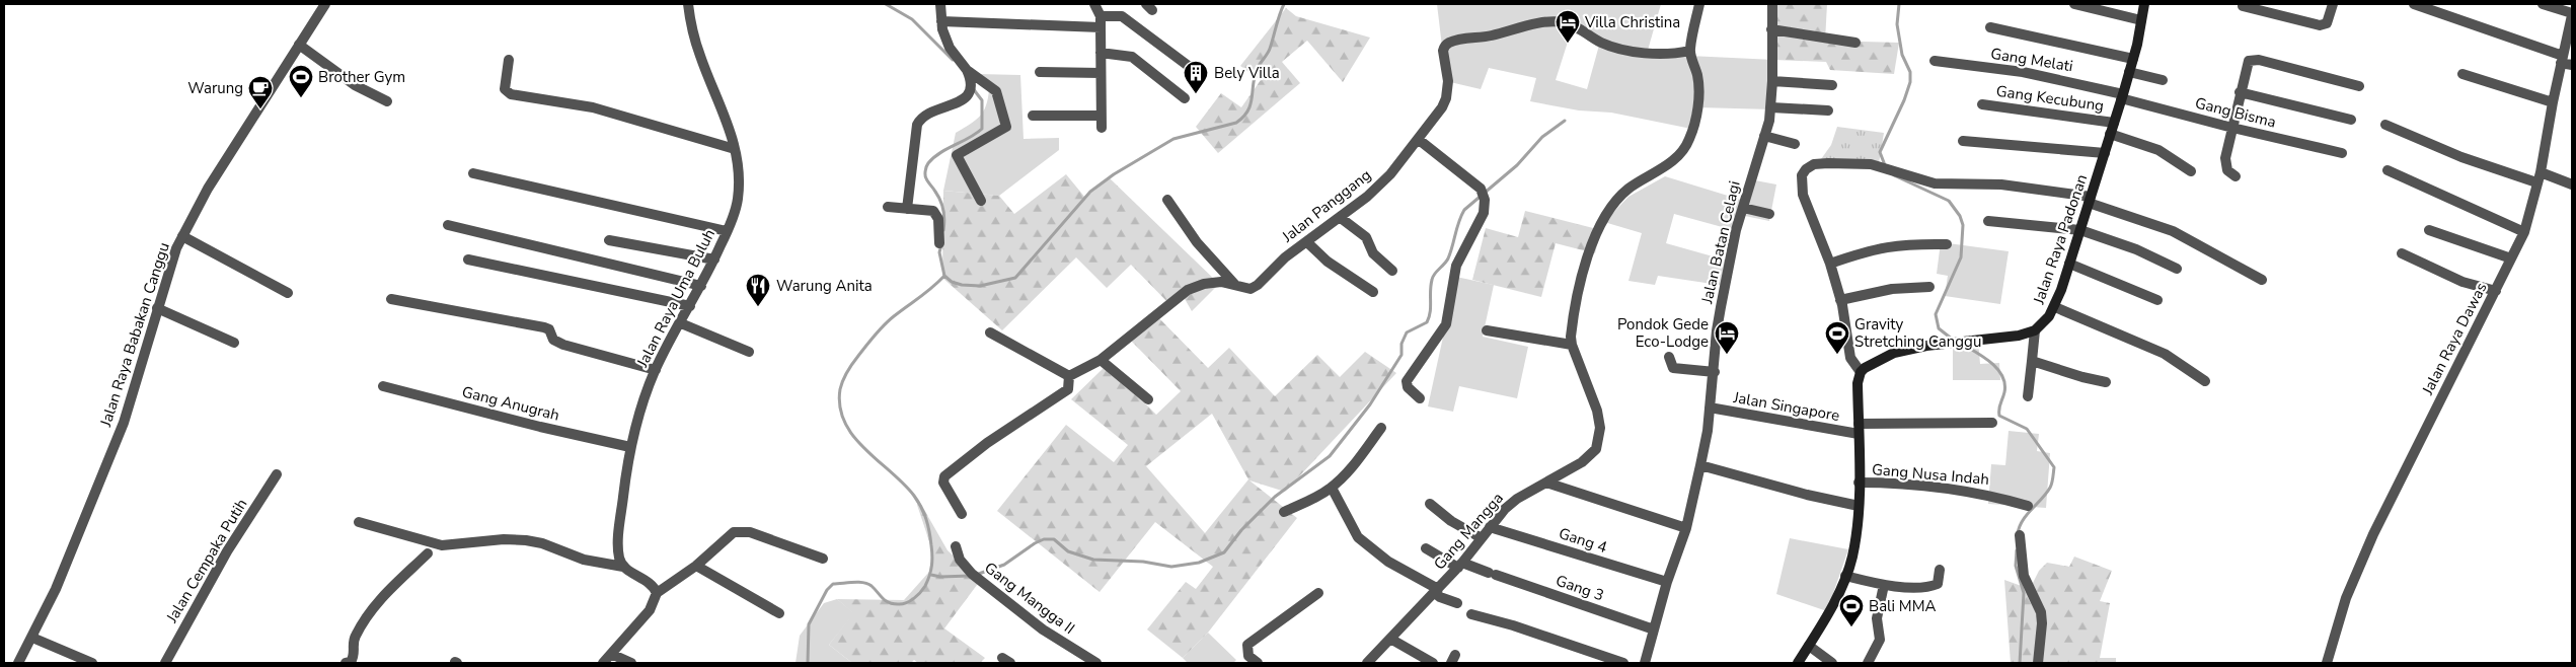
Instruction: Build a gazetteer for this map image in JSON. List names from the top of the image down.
{
  "streets": {
    "main road": ["Jalan Raya Padonan"],
    "street": [
      "Gang Melati",
      "Gang Kecubung",
      "Gang Bisma",
      "Jalan Panggang",
      "Jalan Batan Celagi",
      "Jalan Raya Uma Buluh",
      "Jalan Raya Babakan Canggu",
      "Jalan Raya Dawas",
      "Gang Anugrah",
      "Jalan Singapore",
      "Gang Nusa Indah",
      "Gang Mangga",
      "Gang 4",
      "Jalan Cempaka Putih",
      "Gang 3",
      "Gang Mangga II"
    ]
  },
  "crossings": [
    ["Gang Melati", "Gang Bisma"],
    ["Gang Melati", "Jalan Raya Padonan"],
    ["Gang Kecubung", "Jalan Raya Padonan"],
    ["Gang Bisma", "Jalan Raya Padonan"],
    ["Jalan Panggang", "Gang Mangga"],
    ["Jalan Batan Celagi", "Jalan Singapore"],
    ["Jalan Batan Celagi", "Gang 4"],
    ["Jalan Batan Celagi", "Gang 3"],
    ["Jalan Raya Uma Buluh", "Gang Anugrah"],
    ["Gang Mangga", "Gang 4"],
    ["Gang Mangga", "Gang 3"]
  ],
  "places": {
    "hotel": ["Villa Christina", "Pondok Gede Eco-Lodge"],
    "building": ["Bely Villa"],
    "sports": ["Brother Gym", "Gravity Stretching Canggu", "Bali MMA"],
    "cafe": ["Warung"],
    "restaurant": ["Warung Anita"]
  }
}
